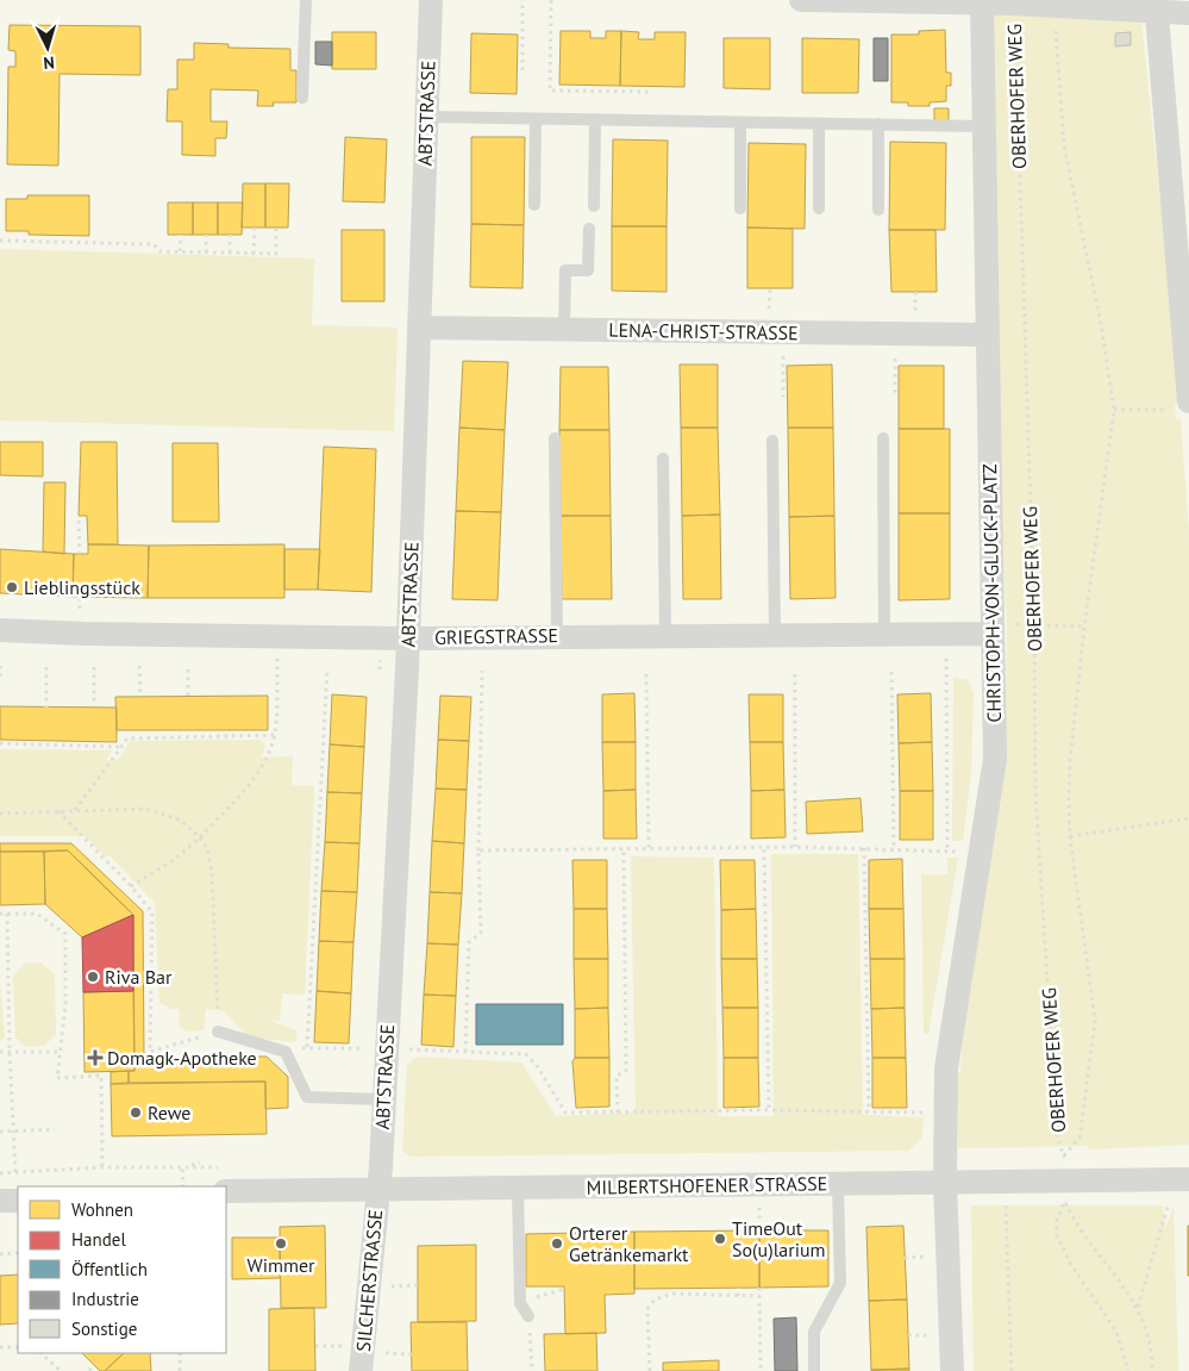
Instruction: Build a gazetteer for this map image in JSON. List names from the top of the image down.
{
  "streets": {
    "street": [
      "ABTSTRASSE",
      "LENA-CHRIST-STRASSE",
      "CHRISTOPH-VON-GLUCK-PLATZ",
      "GRIEGSTRASSE",
      "MILBERTSHOFENER STRASSE",
      "SILCHERSTRASSE"
    ],
    "path": ["OBERHOFER WEG"]
  },
  "crossings": [
    ["ABTSTRASSE", "LENA-CHRIST-STRASSE"],
    ["ABTSTRASSE", "GRIEGSTRASSE"],
    ["ABTSTRASSE", "MILBERTSHOFENER STRASSE"],
    ["ABTSTRASSE", "SILCHERSTRASSE"],
    ["LENA-CHRIST-STRASSE", "CHRISTOPH-VON-GLUCK-PLATZ"],
    ["CHRISTOPH-VON-GLUCK-PLATZ", "GRIEGSTRASSE"],
    ["CHRISTOPH-VON-GLUCK-PLATZ", "MILBERTSHOFENER STRASSE"],
    ["MILBERTSHOFENER STRASSE", "SILCHERSTRASSE"]
  ],
  "places": {
    "other": [
      "Lieblingsstück",
      "Riva Bar",
      "Rewe",
      "TimeOut So(u)larium",
      "Wimmer",
      "Orterer Getränkemarkt"
    ],
    "health": ["Domagk-Apotheke"]
  },
  "legend": [
    "Wohnen",
    "Handel",
    "Öffentlich",
    "Industrie",
    "Sonstige"
  ],
  "north": "bottom"
}
